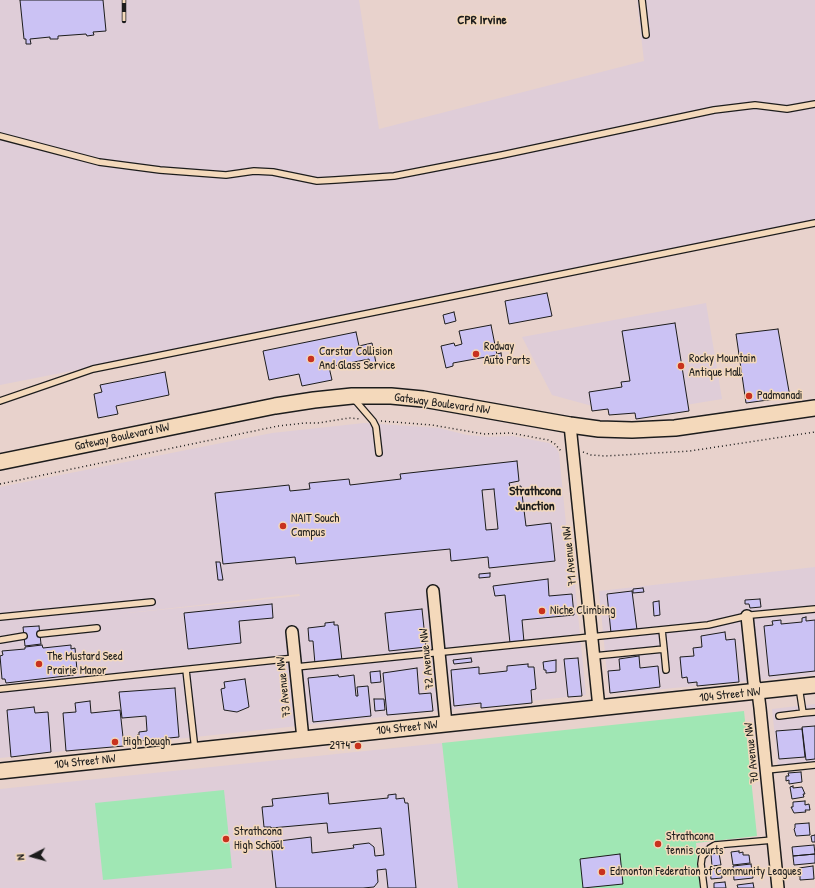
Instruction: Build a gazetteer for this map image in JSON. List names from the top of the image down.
{
  "streets": {
    "main road": ["Gateway Boulevard NW", "104 Street NW"],
    "street": [
      "71 Avenue NW",
      "72 Avenue NW",
      "73 Avenue NW",
      "70 Avenue NW"
    ]
  },
  "crossings": [
    ["Gateway Boulevard NW", "71 Avenue NW"],
    ["71 Avenue NW", "104 Street NW"],
    ["72 Avenue NW", "104 Street NW"],
    ["73 Avenue NW", "104 Street NW"],
    ["104 Street NW", "70 Avenue NW"]
  ],
  "districts": ["CPR Irvine", "Strathcona Junction"],
  "places": [
    "Rodway Auto Parts",
    "Carstar Collision And Glass Service",
    "Rocky Mountain Antique Mall",
    "Padmanadi",
    "NAIT Souch Campus",
    "Niche Climbing",
    "The Mustard Seed Prairie Manor",
    "High Dough",
    "2974",
    "Strathcona High School",
    "Strathcona tennis courts",
    "Edmonton Federation of Community Leagues"
  ],
  "north": "left"
}
